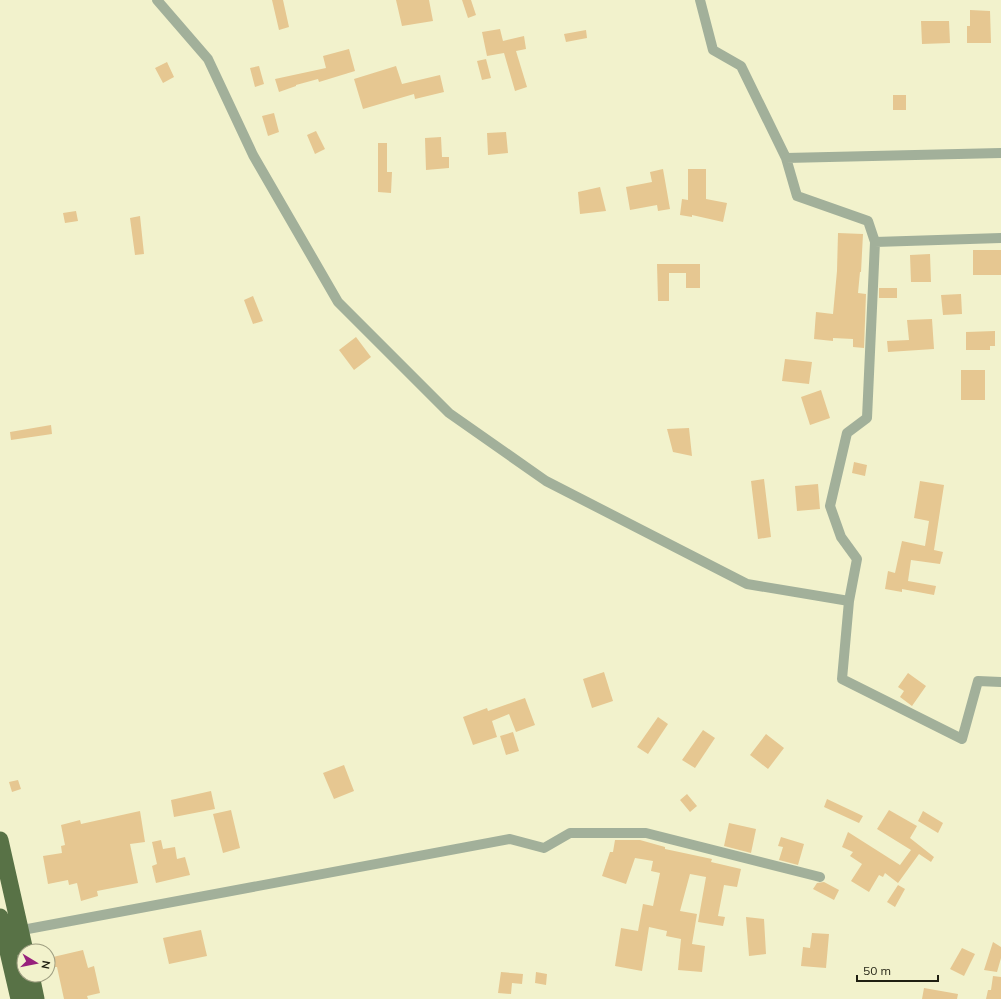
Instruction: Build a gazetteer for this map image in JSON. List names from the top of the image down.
{
  "scale_bar": "50 m",
  "north": "right"
}
